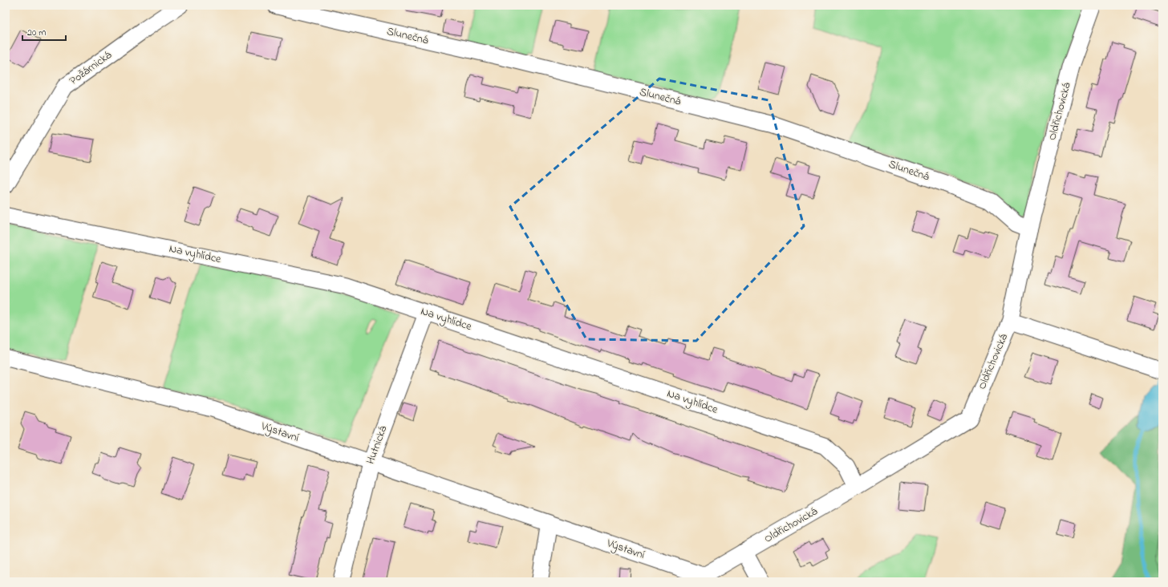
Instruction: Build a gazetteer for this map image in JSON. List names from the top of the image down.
{
  "streets": {
    "street": [
      "Slunečná",
      "Požárnická",
      "Oldřichovická",
      "Na vyhlídce",
      "Výstavní",
      "Hutnická"
    ]
  },
  "crossings": [
    ["Slunečná", "Oldřichovická"],
    ["Oldřichovická", "Na vyhlídce"],
    ["Oldřichovická", "Výstavní"],
    ["Na vyhlídce", "Hutnická"],
    ["Výstavní", "Hutnická"]
  ],
  "scale_bar": "20 m"
}
